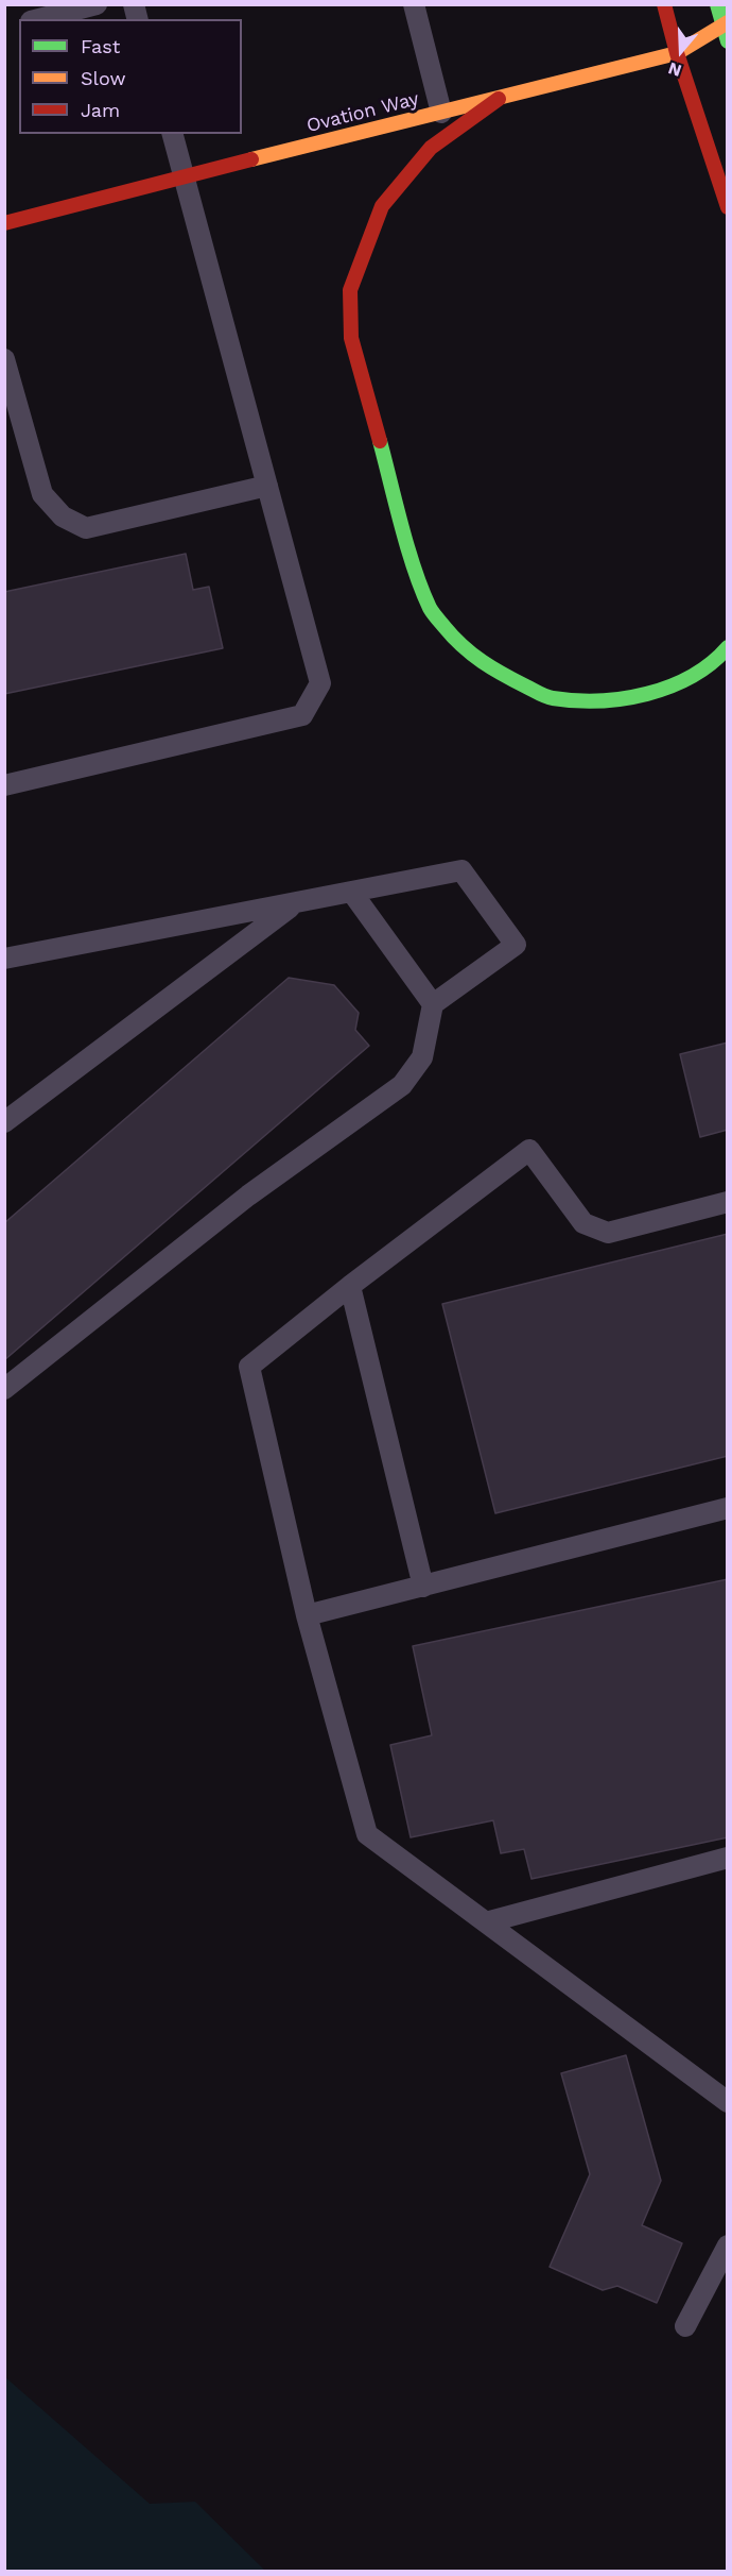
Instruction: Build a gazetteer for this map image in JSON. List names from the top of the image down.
{
  "streets": {
    "main road": ["Ovation Way"]
  },
  "legend": ["Fast", "Slow", "Jam"],
  "north": "bottom"
}
